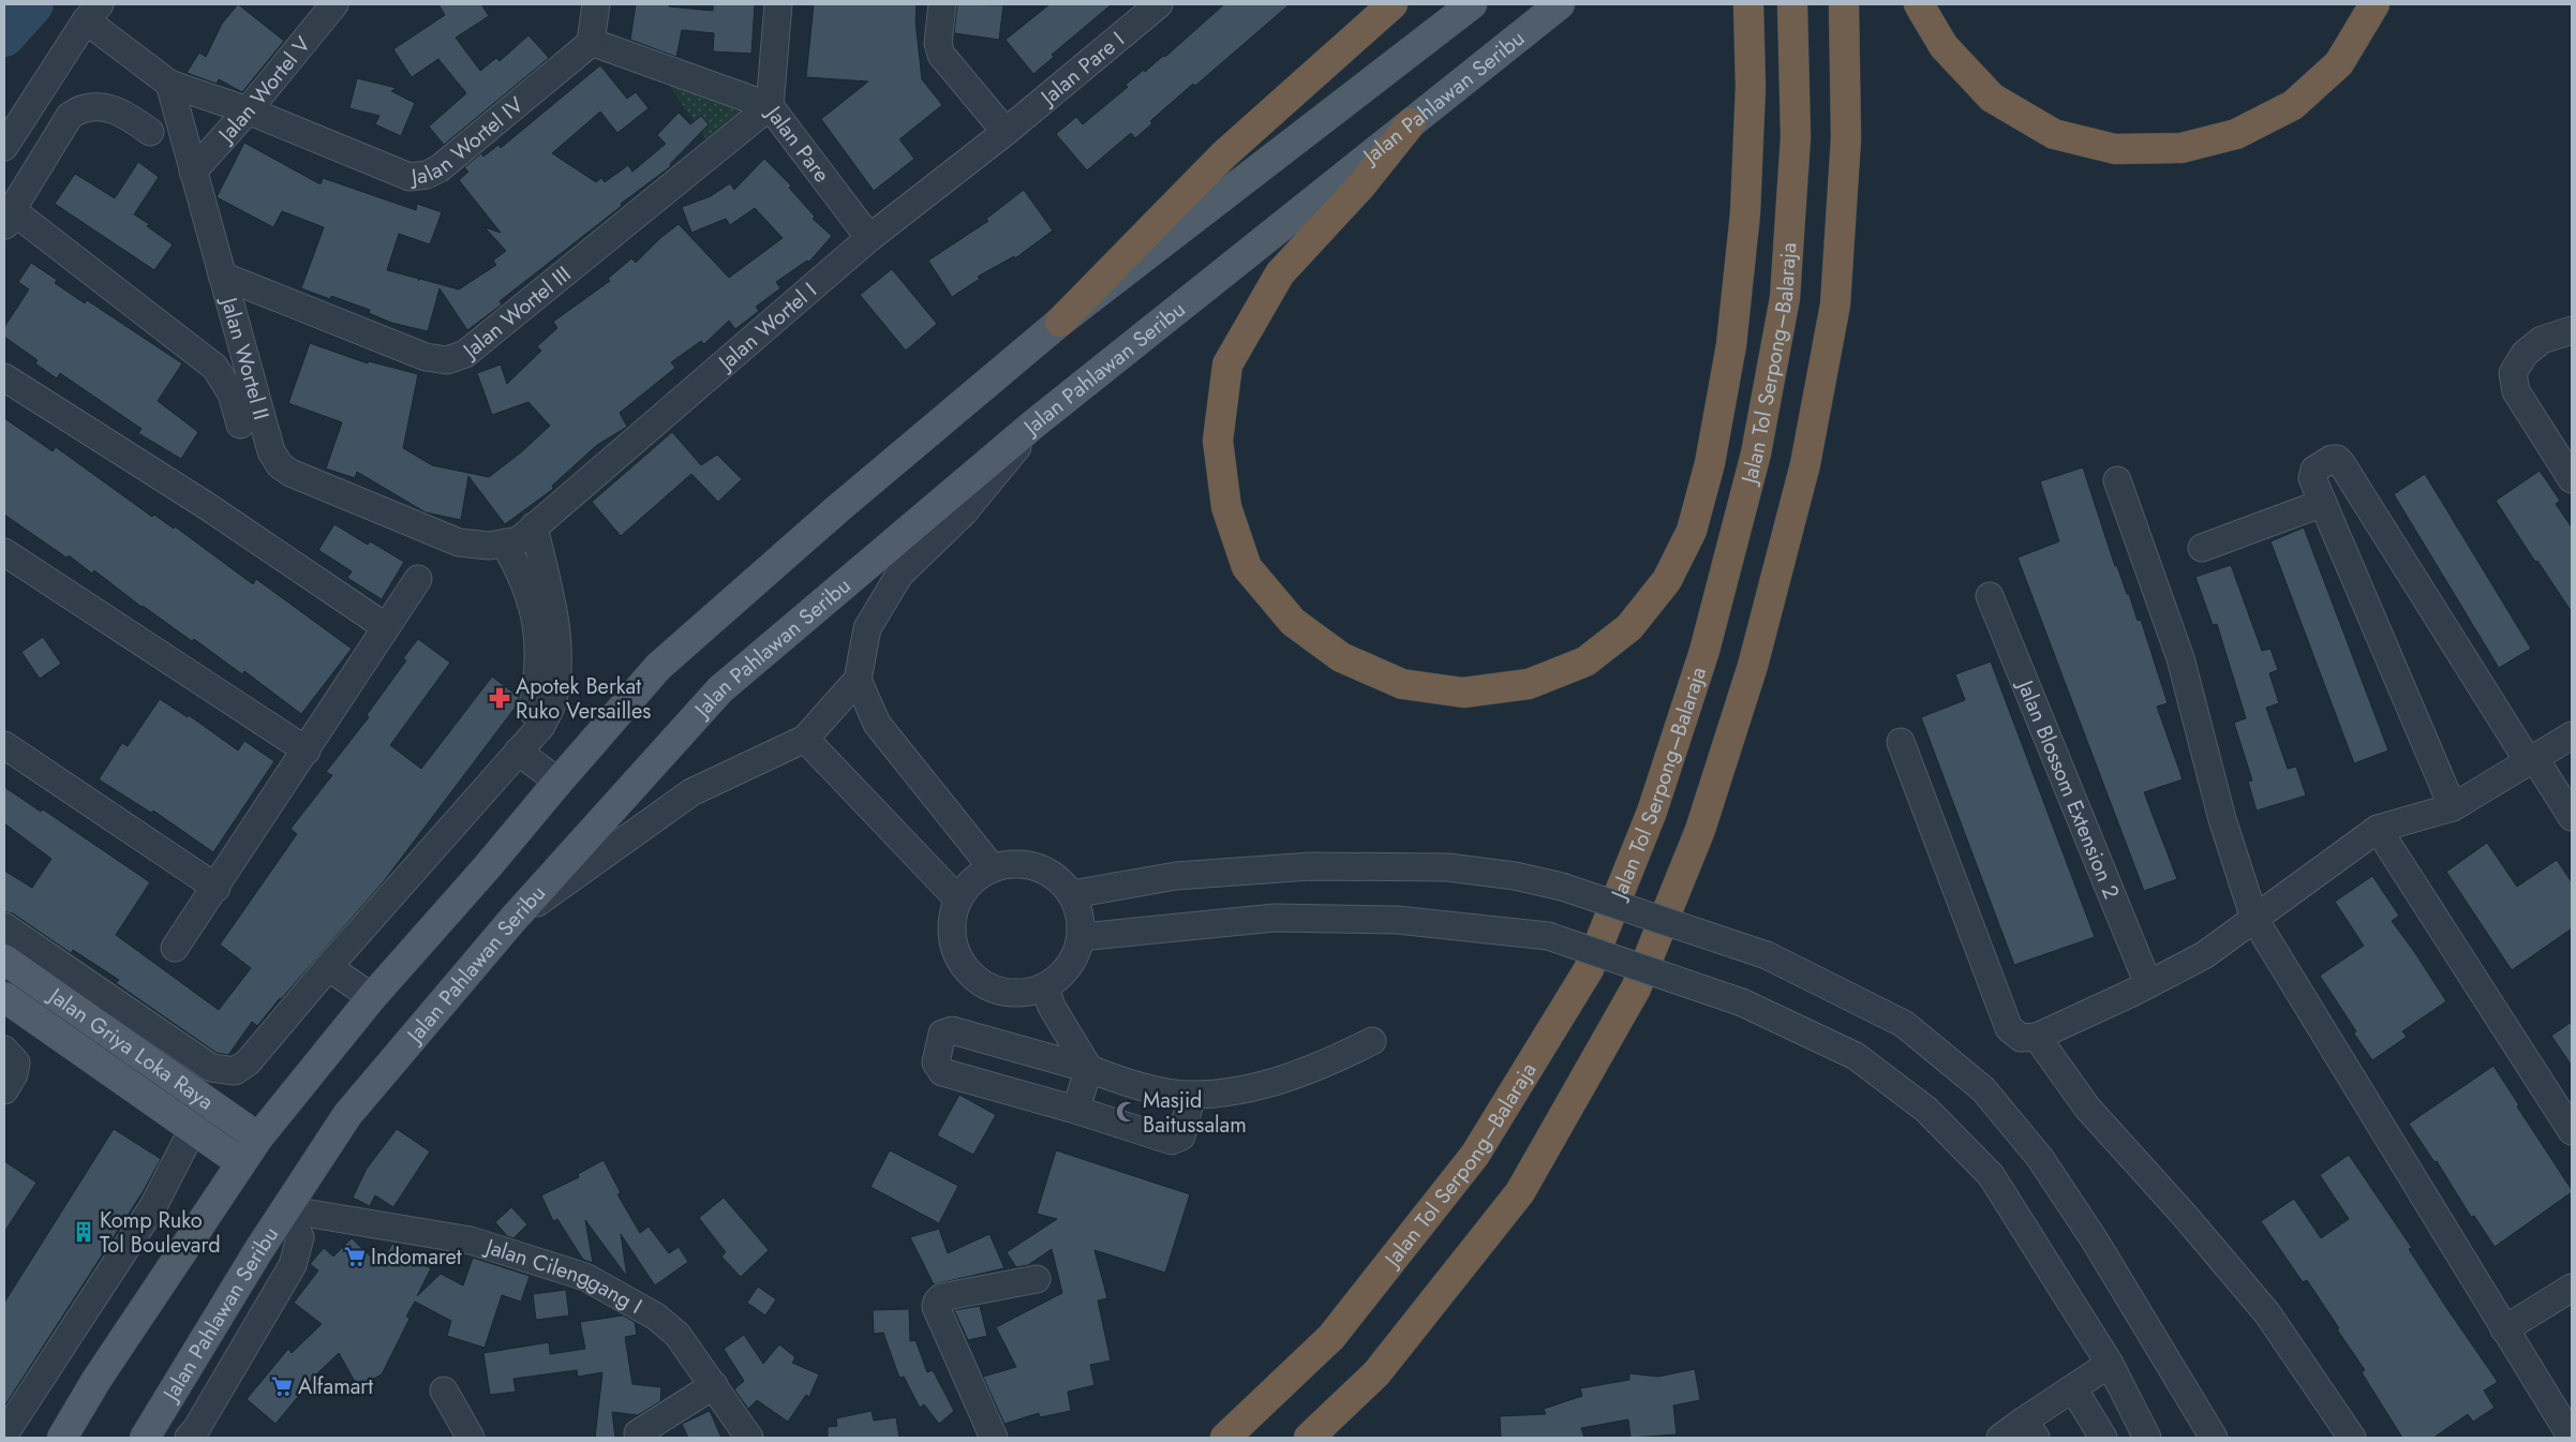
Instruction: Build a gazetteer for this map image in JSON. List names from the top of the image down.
{
  "streets": {
    "highway": ["Jalan Tol Serpong–Balaraja"],
    "main road": ["Jalan Pahlawan Seribu", "Jalan Griya Loka Raya"],
    "street": [
      "Jalan Pare I",
      "Jalan Wortel V",
      "Jalan Wortel IV",
      "Jalan Pare",
      "Jalan Wortel III",
      "Jalan Wortel I",
      "Jalan Wortel II",
      "Jalan Blossom Extension 2",
      "Jalan Cilenggang I"
    ]
  },
  "crossings": [
    ["Jalan Pare I", "Jalan Wortel I"],
    ["Jalan Wortel V", "Jalan Wortel IV"],
    ["Jalan Wortel V", "Jalan Wortel II"],
    ["Jalan Pahlawan Seribu", "Jalan Cilenggang I"],
    ["Jalan Wortel IV", "Jalan Wortel II"],
    ["Jalan Pare", "Jalan Wortel III"],
    ["Jalan Pare", "Jalan Wortel I"],
    ["Jalan Wortel III", "Jalan Wortel II"],
    ["Jalan Wortel I", "Jalan Wortel II"]
  ],
  "places": {
    "pharmacy": ["Apotek Berkat Ruko Versailles"],
    "mosque": ["Masjid Baitussalam"],
    "building": ["Komp Ruko Tol Boulevard"],
    "supermarket": ["Indomaret", "Alfamart"]
  }
}
